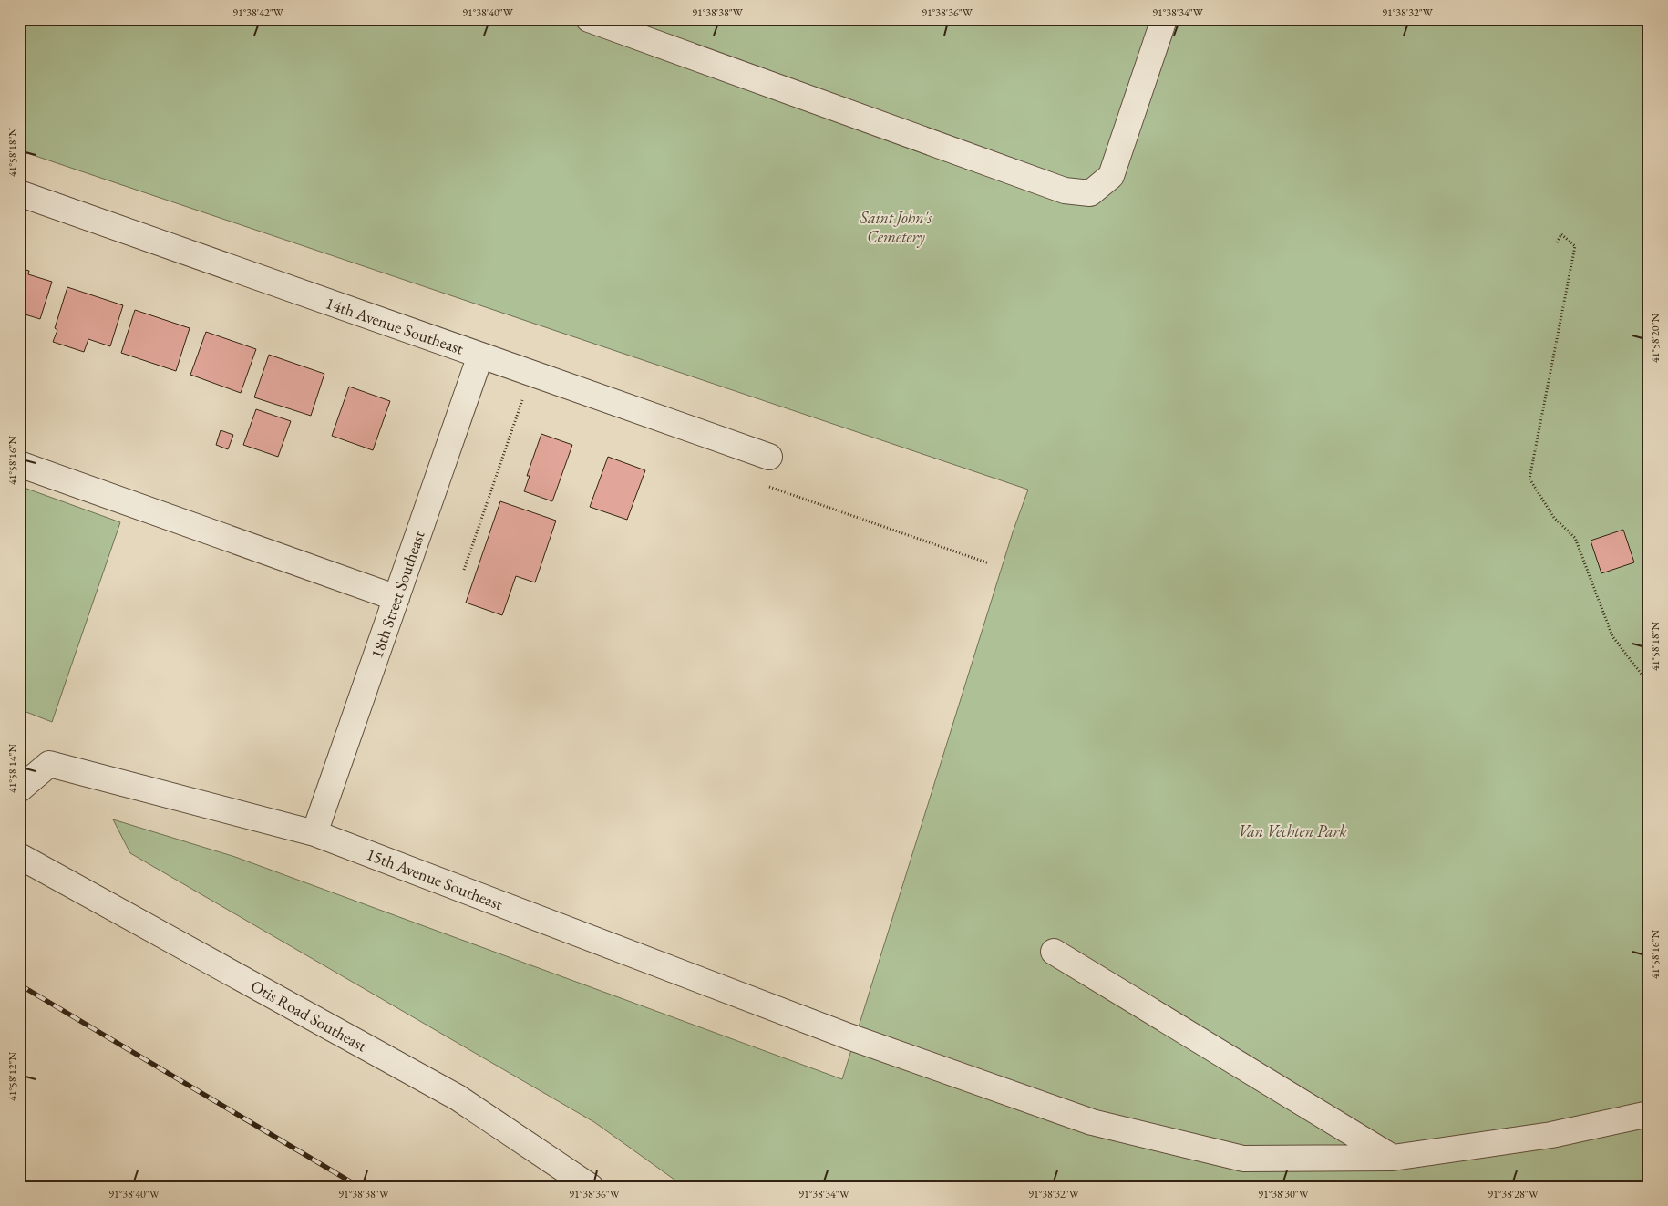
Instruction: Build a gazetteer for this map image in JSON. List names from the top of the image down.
{
  "streets": {
    "street": [
      "14th Avenue Southeast",
      "18th Street Southeast",
      "15th Avenue Southeast",
      "Otis Road Southeast"
    ]
  },
  "crossings": [
    ["14th Avenue Southeast", "18th Street Southeast"],
    ["18th Street Southeast", "15th Avenue Southeast"]
  ],
  "parks": ["Saint John's Cemetery", "Van Vechten Park"],
  "coordinates": [
    "91°38'42\"W",
    "91°38'40\"W",
    "91°38'38\"W",
    "91°38'36\"W",
    "91°38'34\"W",
    "91°38'32\"W",
    "41°58'18\"N",
    "41°58'20\"N",
    "41°58'16\"N",
    "41°58'14\"N",
    "41°58'12\"N",
    "91°38'30\"W",
    "91°38'28\"W"
  ]
}
